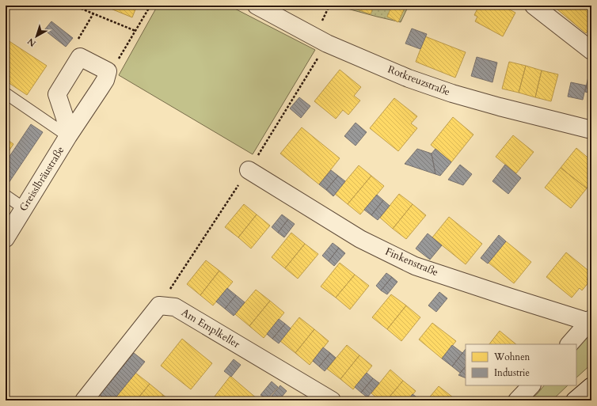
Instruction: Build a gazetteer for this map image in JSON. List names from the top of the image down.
{
  "streets": {
    "street": [
      "Rotkreuzstraße",
      "Greisslbräustraße",
      "Finkenstraße",
      "Am Emplkeller"
    ]
  },
  "legend": ["Wohnen", "Industrie"],
  "north": "bottom left"
}
